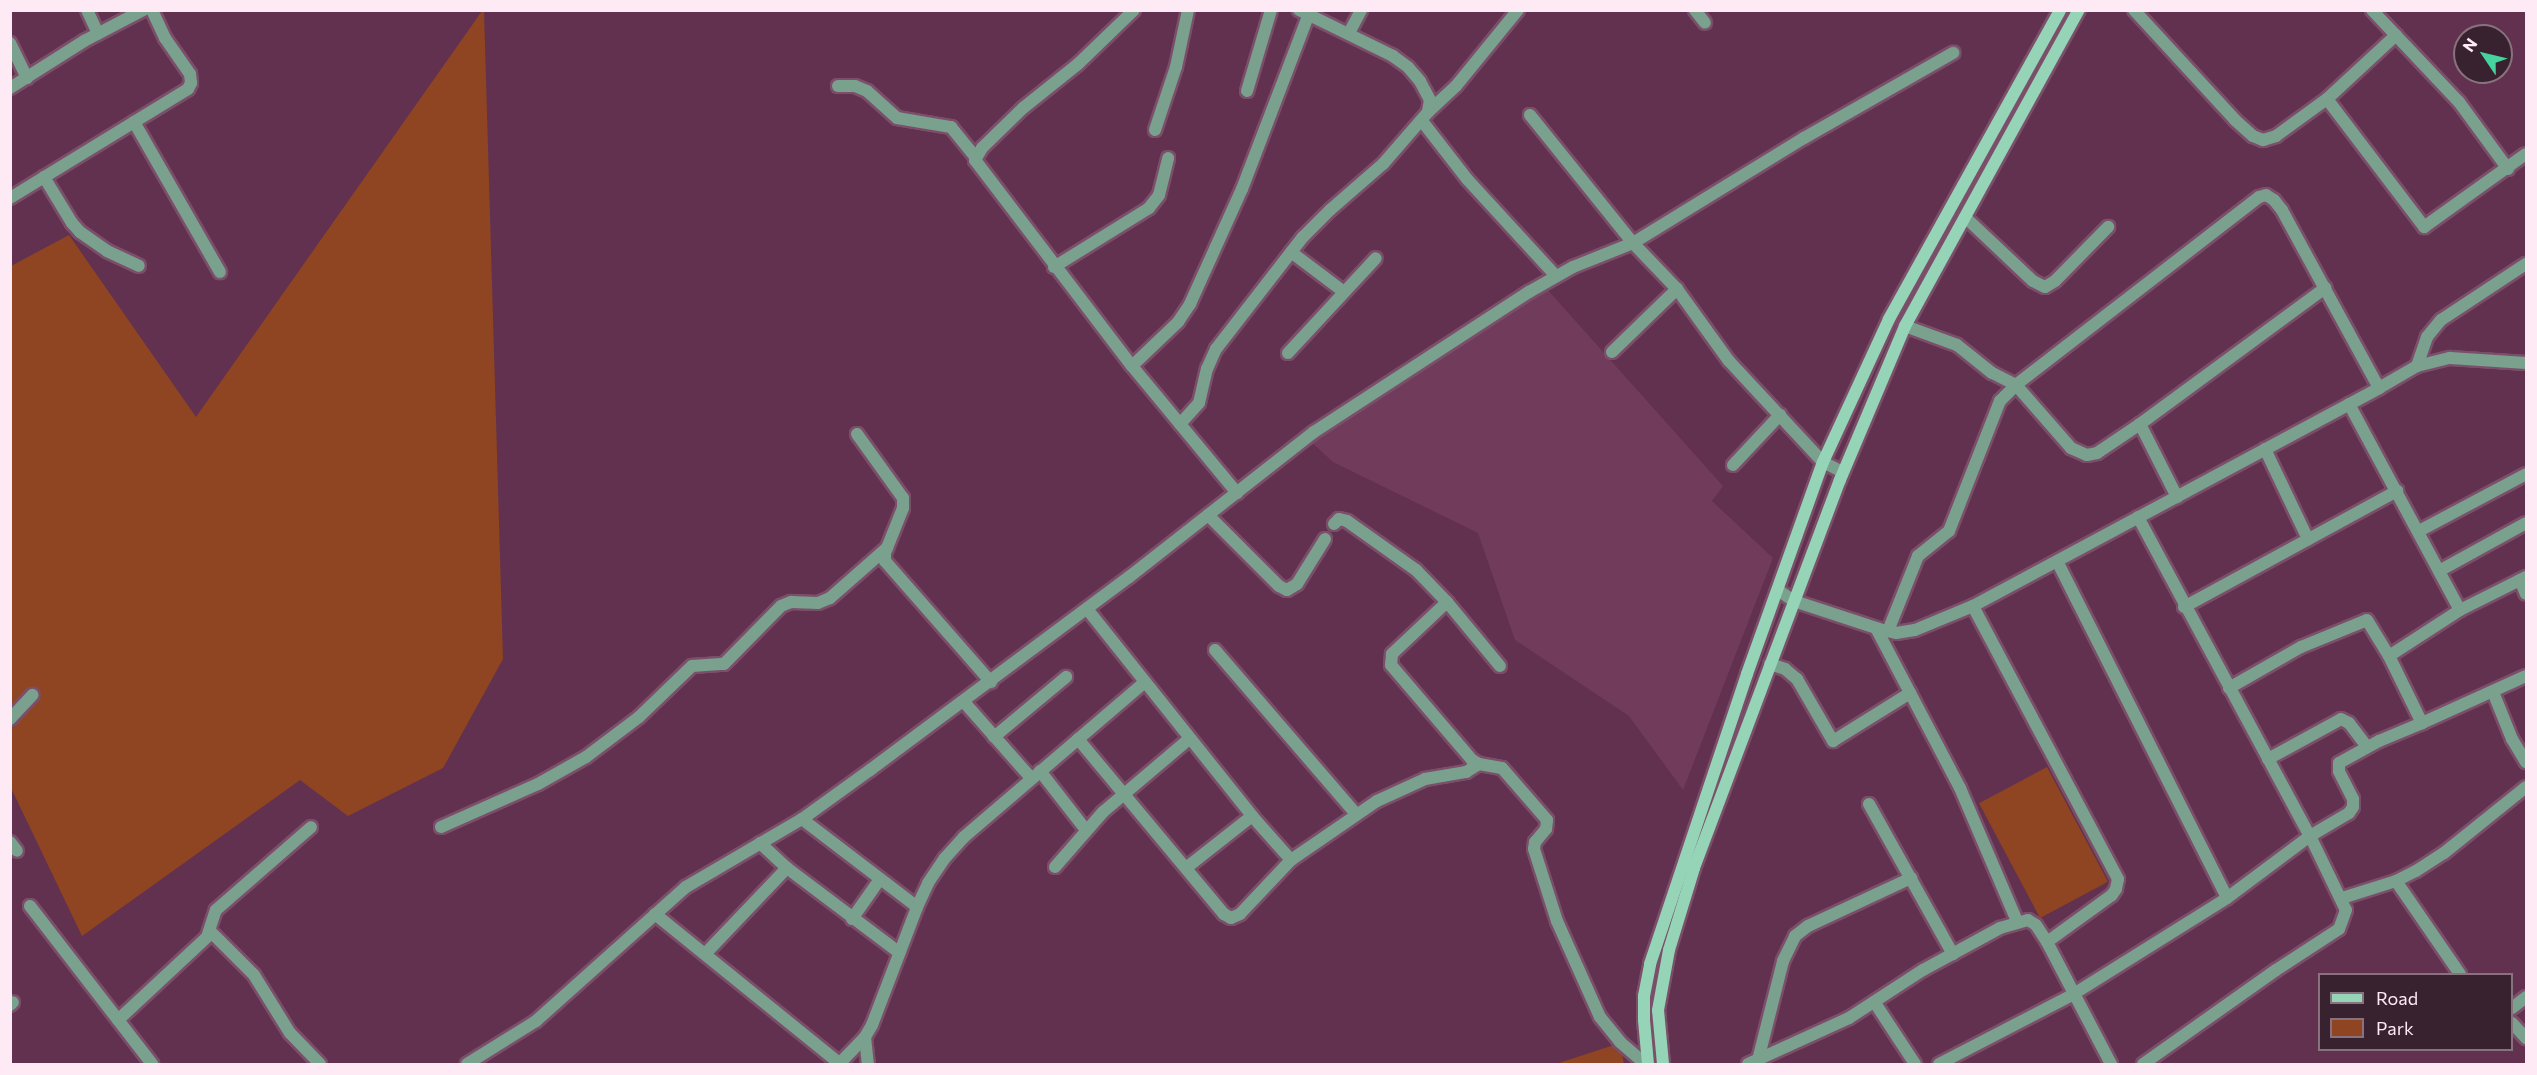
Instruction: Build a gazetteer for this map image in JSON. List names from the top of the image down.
{
  "legend": ["Road", "Park"],
  "north": "top left"
}
